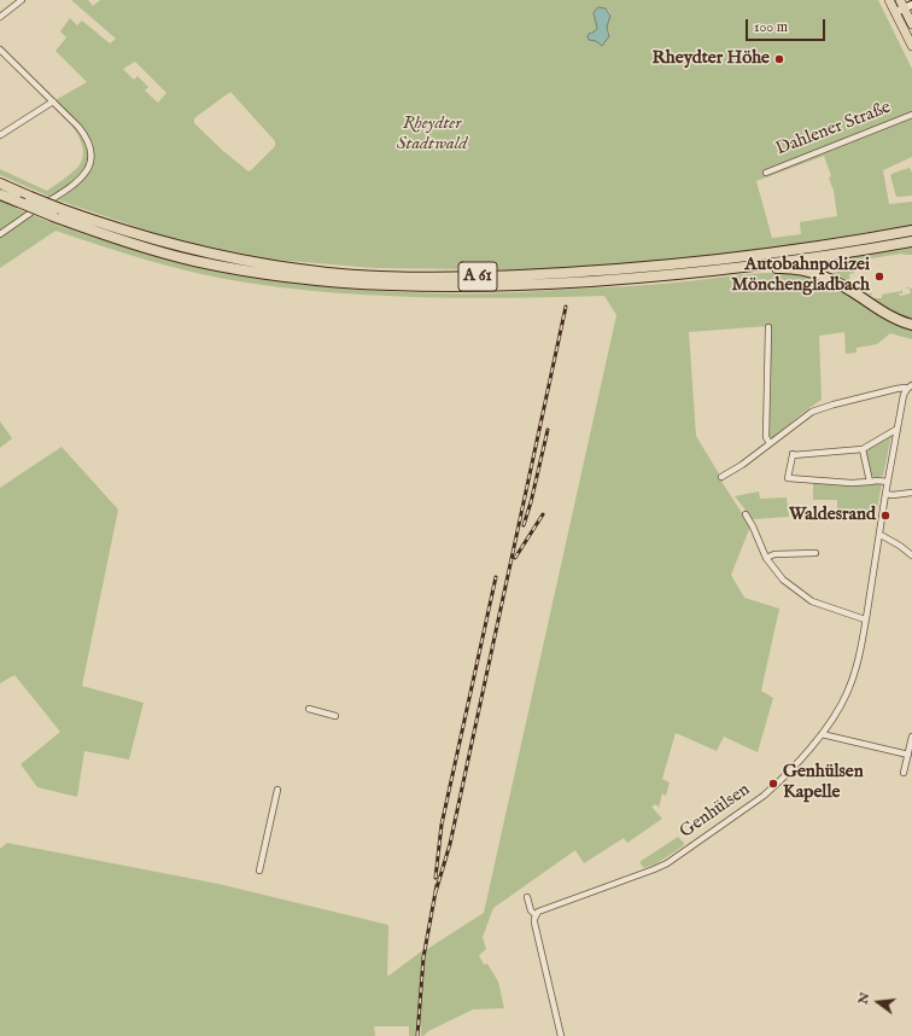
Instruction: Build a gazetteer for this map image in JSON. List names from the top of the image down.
{
  "streets": {
    "highway": ["A 61"],
    "street": ["Dahlener Straße", "Genhülsen"]
  },
  "parks": ["Rheydter Stadtwald"],
  "places": [
    "Rheydter Höhe",
    "Autobahnpolizei Mönchengladbach",
    "Waldesrand",
    "Genhülsen Kapelle"
  ],
  "scale_bar": "100 m",
  "north": "left"
}
